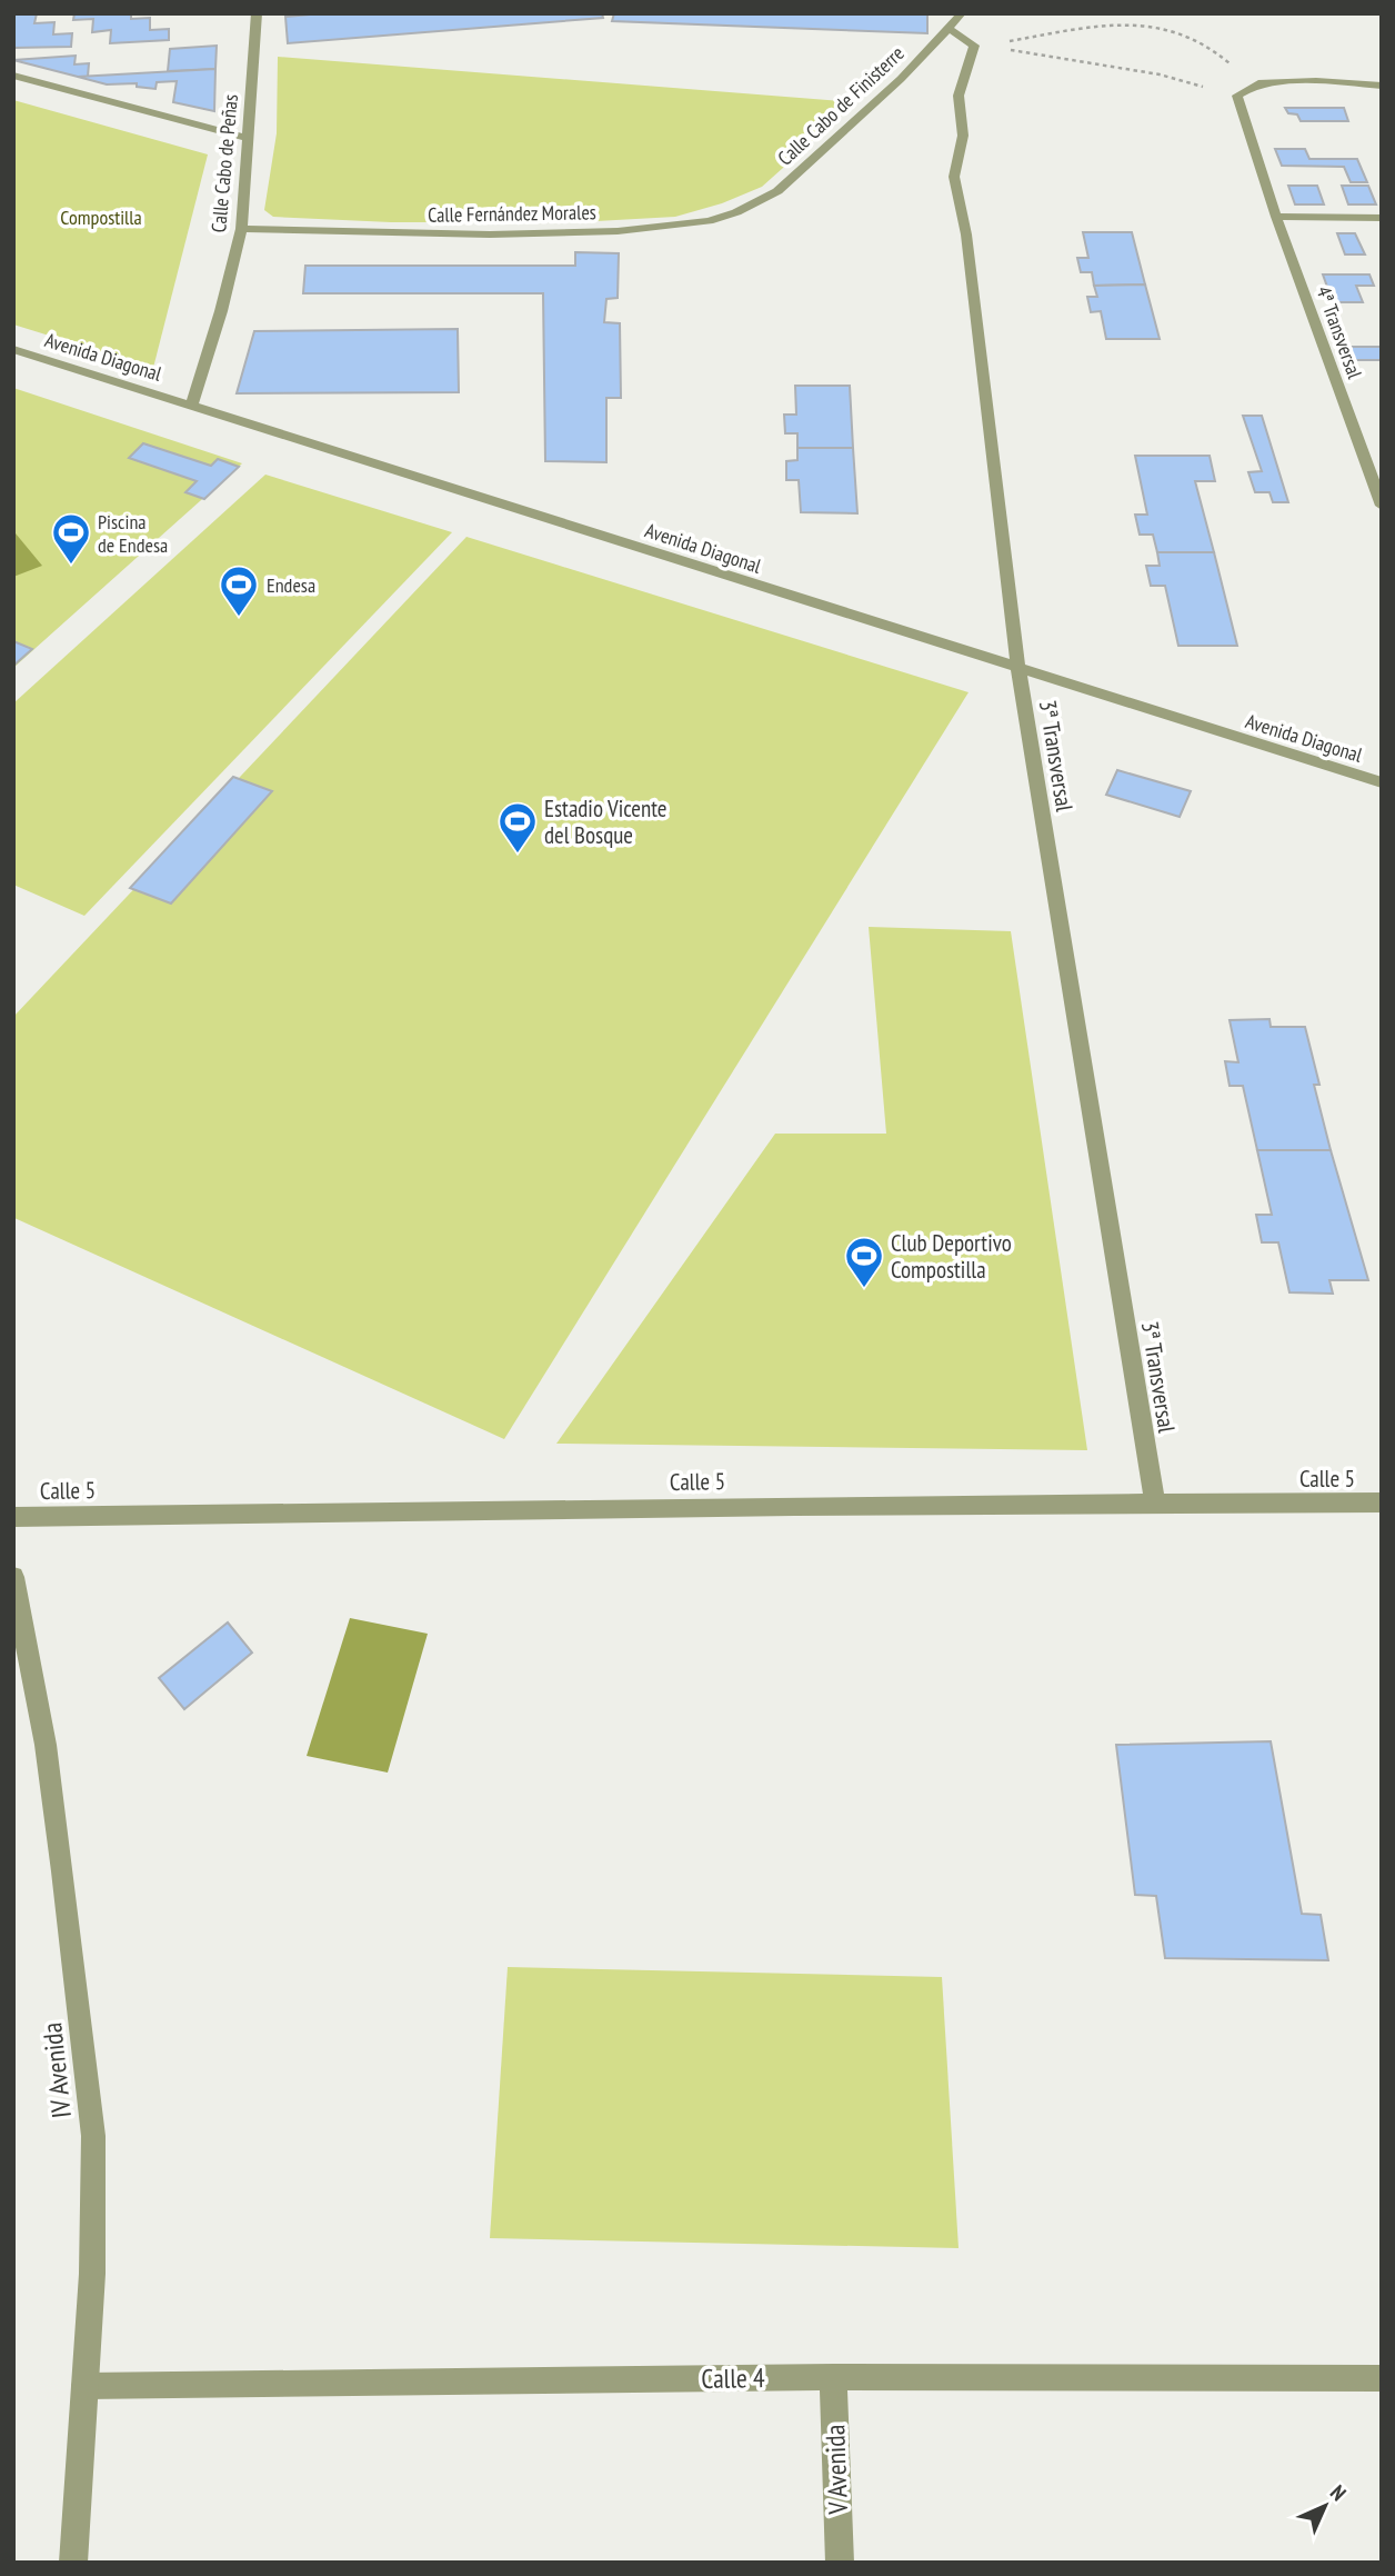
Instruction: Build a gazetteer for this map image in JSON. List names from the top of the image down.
{
  "streets": {
    "street": [
      "Calle Cabo de Finisterre",
      "Calle Cabo de Peñas",
      "Calle Fernández Morales",
      "4ª Transversal",
      "Avenida Diagonal",
      "3ª Transversal",
      "Calle 5",
      "IV Avenida",
      "Calle 4",
      "V Avenida"
    ]
  },
  "crossings": [
    ["Calle Cabo de Finisterre", "Calle Fernández Morales"],
    ["Calle Cabo de Peñas", "Calle Fernández Morales"],
    ["Calle Cabo de Peñas", "Avenida Diagonal"],
    ["Avenida Diagonal", "3ª Transversal"],
    ["3ª Transversal", "Calle 5"],
    ["IV Avenida", "Calle 4"],
    ["Calle 4", "V Avenida"]
  ],
  "parks": ["Compostilla"],
  "places": {
    "sports": [
      "Piscina de Endesa",
      "Endesa",
      "Estadio Vicente del Bosque",
      "Club Deportivo Compostilla"
    ]
  },
  "north": "top right"
}
